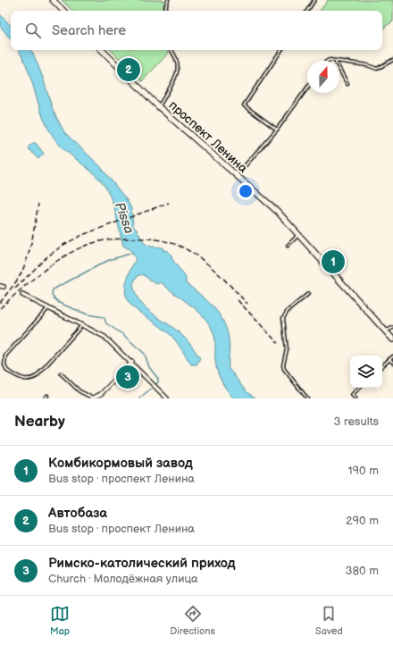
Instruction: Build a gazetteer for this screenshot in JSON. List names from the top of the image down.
{
  "streets": {
    "main road": ["проспект Ленина"]
  },
  "water": ["Pissa"],
  "north": "top",
  "page": {
    "search": "Search here",
    "pins": ["2", "1", "3"],
    "heading": ["Nearby", "3 results"],
    "list": [
      {
        "mark": "1",
        "name": "Комбикормовый завод",
        "note": "Bus stop · проспект Ленина",
        "value": "190 m"
      },
      {
        "mark": "2",
        "name": "Автобаза",
        "note": "Bus stop · проспект Ленина",
        "value": "290 m"
      },
      {
        "mark": "3",
        "name": "Римско-католический приход",
        "note": "Church · Молодёжная улица",
        "value": "380 m"
      }
    ],
    "nav": ["Map", "Directions", "Saved"]
  }
}
